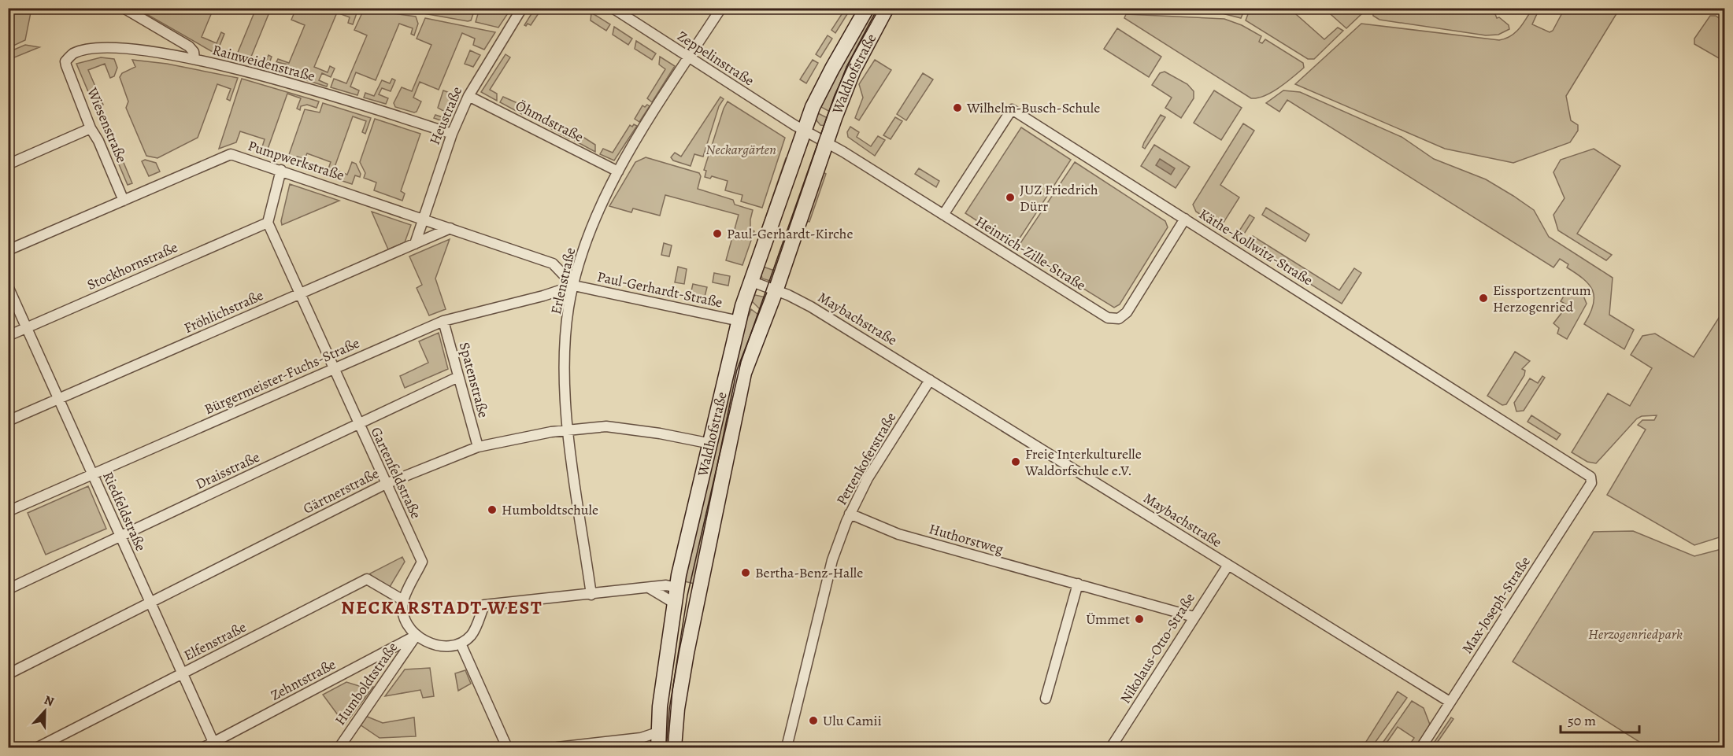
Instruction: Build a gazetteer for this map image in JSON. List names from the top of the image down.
{
  "streets": {
    "street": [
      "Zeppelinstraße",
      "Rainweidenstraße",
      "Waldhofstraße",
      "Heustraße",
      "Öhmdstraße",
      "Wiesenstraße",
      "Pumpwerkstraße",
      "Käthe-Kollwitz-Straße",
      "Heinrich-Zille-Straße",
      "Stockhornstraße",
      "Erlenstraße",
      "Paul-Gerhardt-Straße",
      "Fröhlichstraße",
      "Maybachstraße",
      "Bürgermeister-Fuchs-Straße",
      "Spatenstraße",
      "Pettenkoferstraße",
      "Draisstraße",
      "Gartenfeldstraße",
      "Gärtnerstraße",
      "Riedfeldstraße",
      "Huthorstweg",
      "Max-Joseph-Straße",
      "Elfenstraße",
      "Nikolaus-Otto-Straße",
      "Zehntstraße",
      "Humboldtstraße"
    ]
  },
  "crossings": [
    ["Zeppelinstraße", "Waldhofstraße"],
    ["Zeppelinstraße", "Erlenstraße"],
    ["Rainweidenstraße", "Heustraße"],
    ["Rainweidenstraße", "Wiesenstraße"],
    ["Waldhofstraße", "Heinrich-Zille-Straße"],
    ["Waldhofstraße", "Paul-Gerhardt-Straße"],
    ["Waldhofstraße", "Maybachstraße"],
    ["Waldhofstraße", "Gärtnerstraße"],
    ["Heustraße", "Öhmdstraße"],
    ["Heustraße", "Pumpwerkstraße"],
    ["Heustraße", "Fröhlichstraße"],
    ["Öhmdstraße", "Erlenstraße"],
    ["Wiesenstraße", "Pumpwerkstraße"],
    ["Pumpwerkstraße", "Erlenstraße"],
    ["Pumpwerkstraße", "Paul-Gerhardt-Straße"],
    ["Pumpwerkstraße", "Fröhlichstraße"],
    ["Pumpwerkstraße", "Bürgermeister-Fuchs-Straße"],
    ["Käthe-Kollwitz-Straße", "Heinrich-Zille-Straße"],
    ["Käthe-Kollwitz-Straße", "Max-Joseph-Straße"],
    ["Stockhornstraße", "Gartenfeldstraße"],
    ["Stockhornstraße", "Riedfeldstraße"],
    ["Erlenstraße", "Paul-Gerhardt-Straße"],
    ["Erlenstraße", "Bürgermeister-Fuchs-Straße"],
    ["Erlenstraße", "Gärtnerstraße"],
    ["Paul-Gerhardt-Straße", "Bürgermeister-Fuchs-Straße"],
    ["Fröhlichstraße", "Gartenfeldstraße"],
    ["Fröhlichstraße", "Riedfeldstraße"],
    ["Maybachstraße", "Pettenkoferstraße"],
    ["Maybachstraße", "Max-Joseph-Straße"],
    ["Maybachstraße", "Nikolaus-Otto-Straße"],
    ["Bürgermeister-Fuchs-Straße", "Spatenstraße"],
    ["Bürgermeister-Fuchs-Straße", "Gartenfeldstraße"],
    ["Bürgermeister-Fuchs-Straße", "Riedfeldstraße"],
    ["Spatenstraße", "Draisstraße"],
    ["Spatenstraße", "Gärtnerstraße"],
    ["Pettenkoferstraße", "Huthorstweg"],
    ["Draisstraße", "Gartenfeldstraße"],
    ["Draisstraße", "Riedfeldstraße"],
    ["Gartenfeldstraße", "Gärtnerstraße"],
    ["Gartenfeldstraße", "Elfenstraße"],
    ["Gärtnerstraße", "Riedfeldstraße"],
    ["Riedfeldstraße", "Elfenstraße"],
    ["Riedfeldstraße", "Zehntstraße"],
    ["Huthorstweg", "Nikolaus-Otto-Straße"],
    ["Zehntstraße", "Humboldtstraße"]
  ],
  "districts": ["NECKARSTADT-WEST"],
  "parks": ["Neckargärten", "Herzogenriedpark"],
  "places": [
    "Wilhelm-Busch-Schule",
    "JUZ Friedrich Dürr",
    "Paul-Gerhardt-Kirche",
    "Eissportzentrum Herzogenried",
    "Freie Interkulturelle Waldorfschule e.V.",
    "Humboldtschule",
    "Bertha-Benz-Halle",
    "Ümmet",
    "Ulu Camii"
  ],
  "scale_bar": "50 m",
  "north": "top"
}
